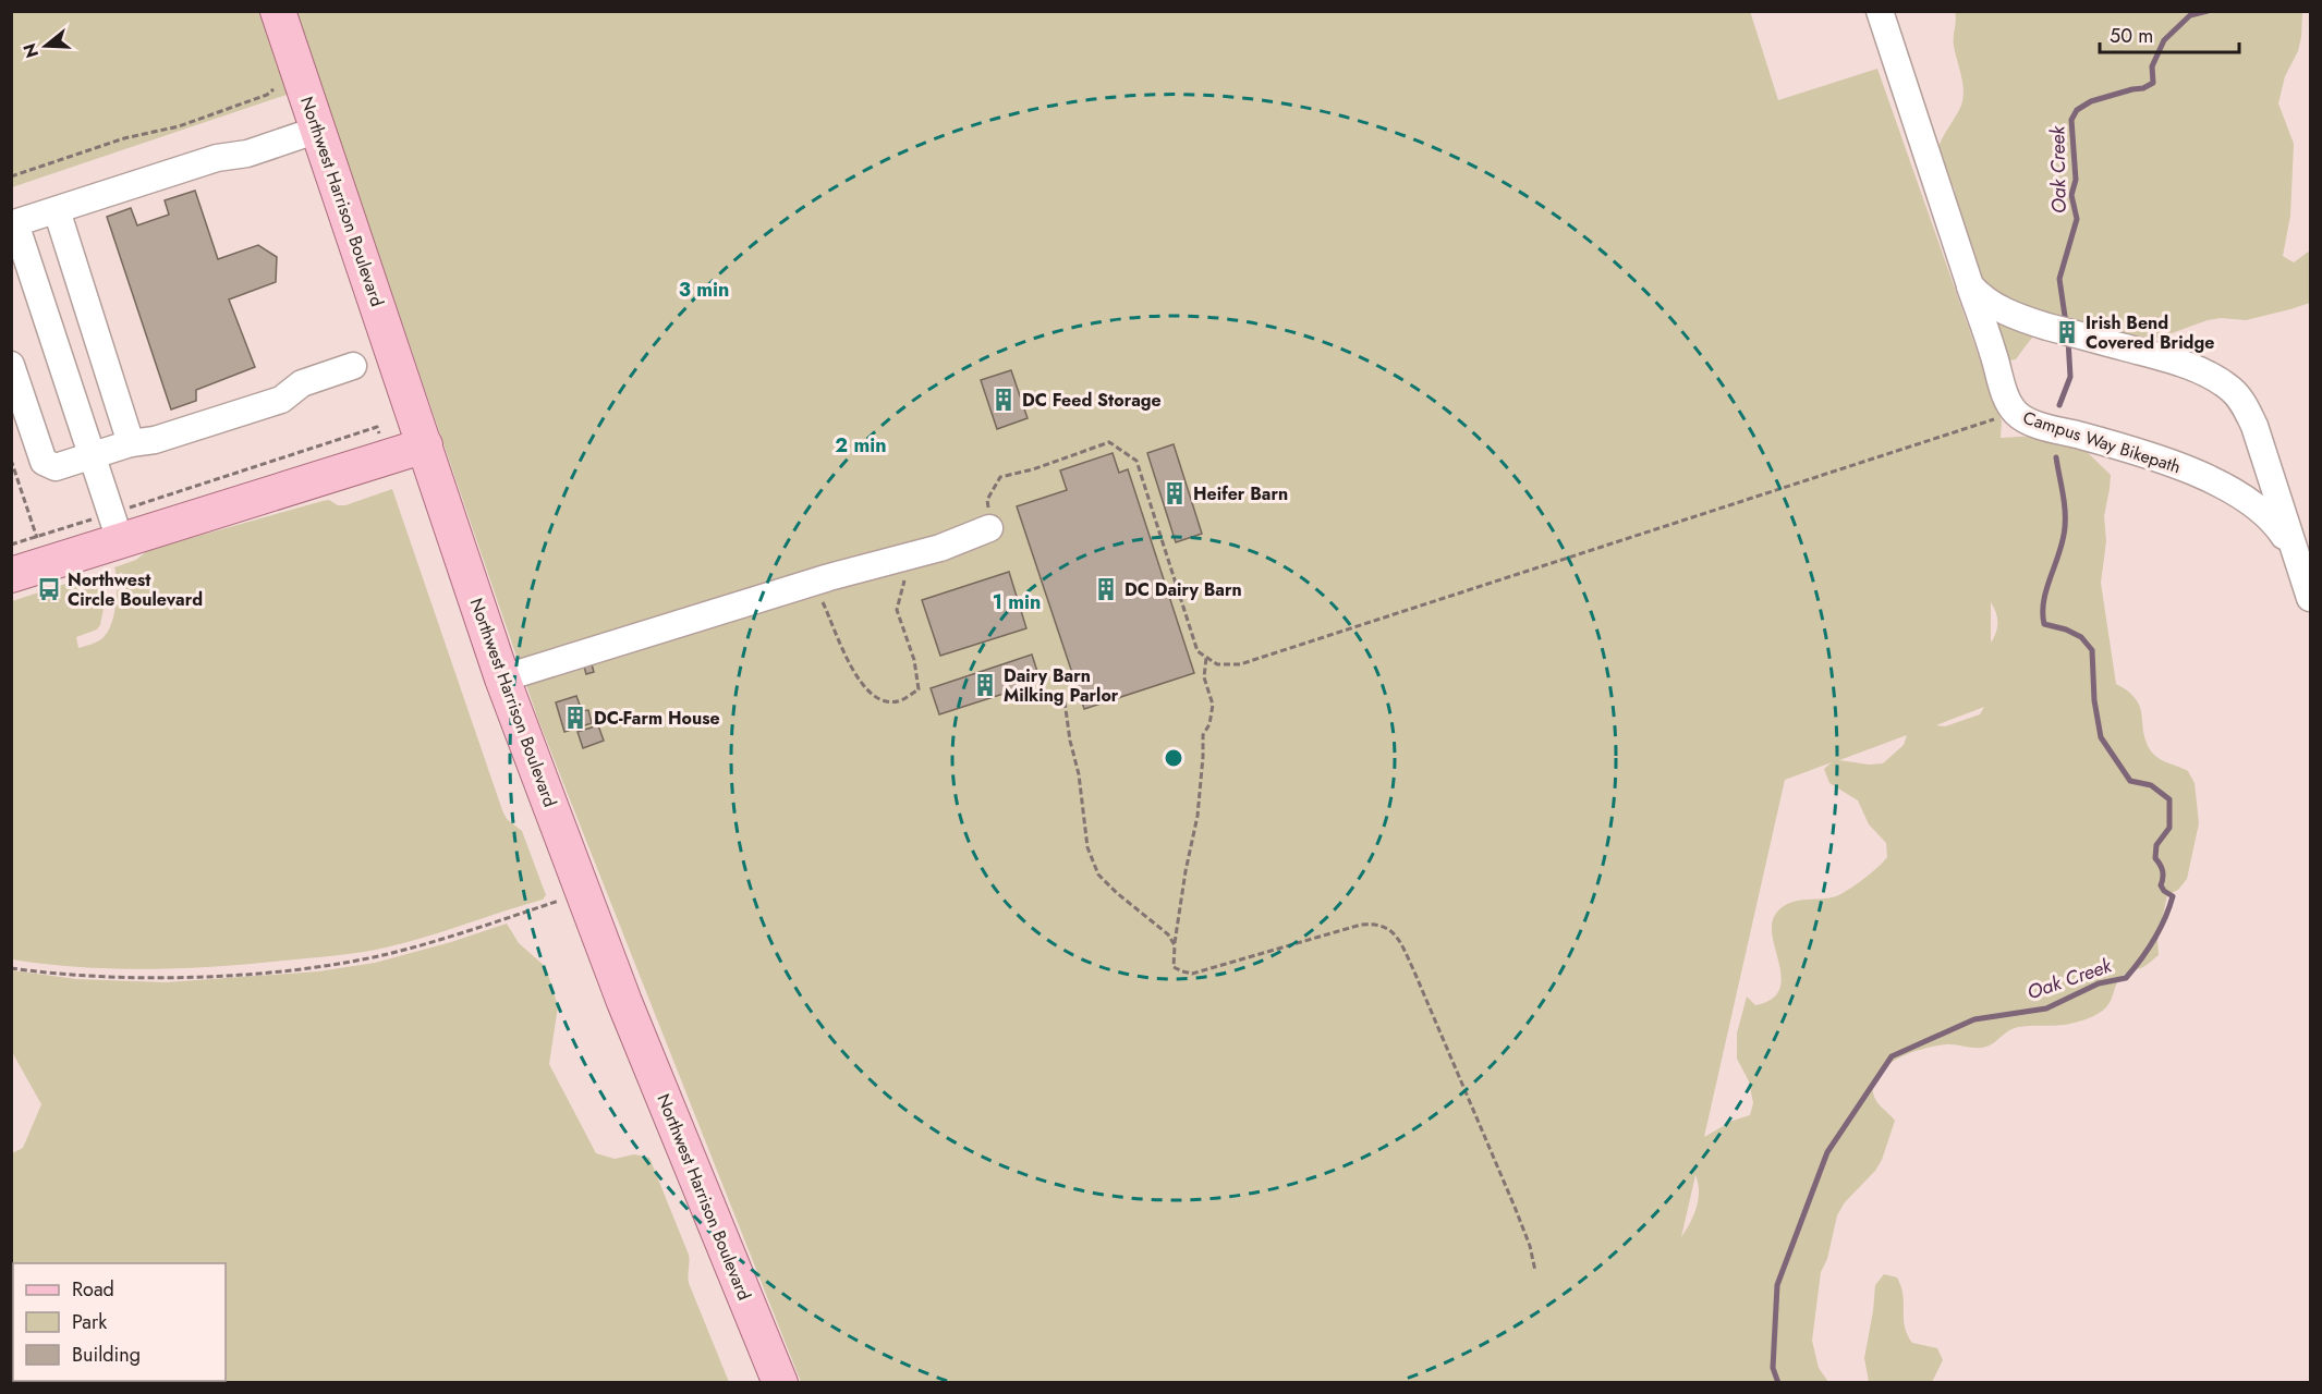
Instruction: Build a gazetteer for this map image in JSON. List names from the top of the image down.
{
  "streets": {
    "main road": ["Northwest Harrison Boulevard"],
    "street": ["Campus Way Bikepath"]
  },
  "water": ["Oak Creek"],
  "places": {
    "building": [
      "Irish Bend Covered Bridge",
      "DC Feed Storage",
      "Heifer Barn",
      "DC Dairy Barn",
      "Dairy Barn Milking Parlor",
      "DC-Farm House"
    ],
    "bus stop": ["Northwest Circle Boulevard"]
  },
  "legend": ["Road", "Park", "Building"],
  "scale_bar": "50 m",
  "north": "left",
  "rings": ["3 min", "2 min", "1 min"]
}
